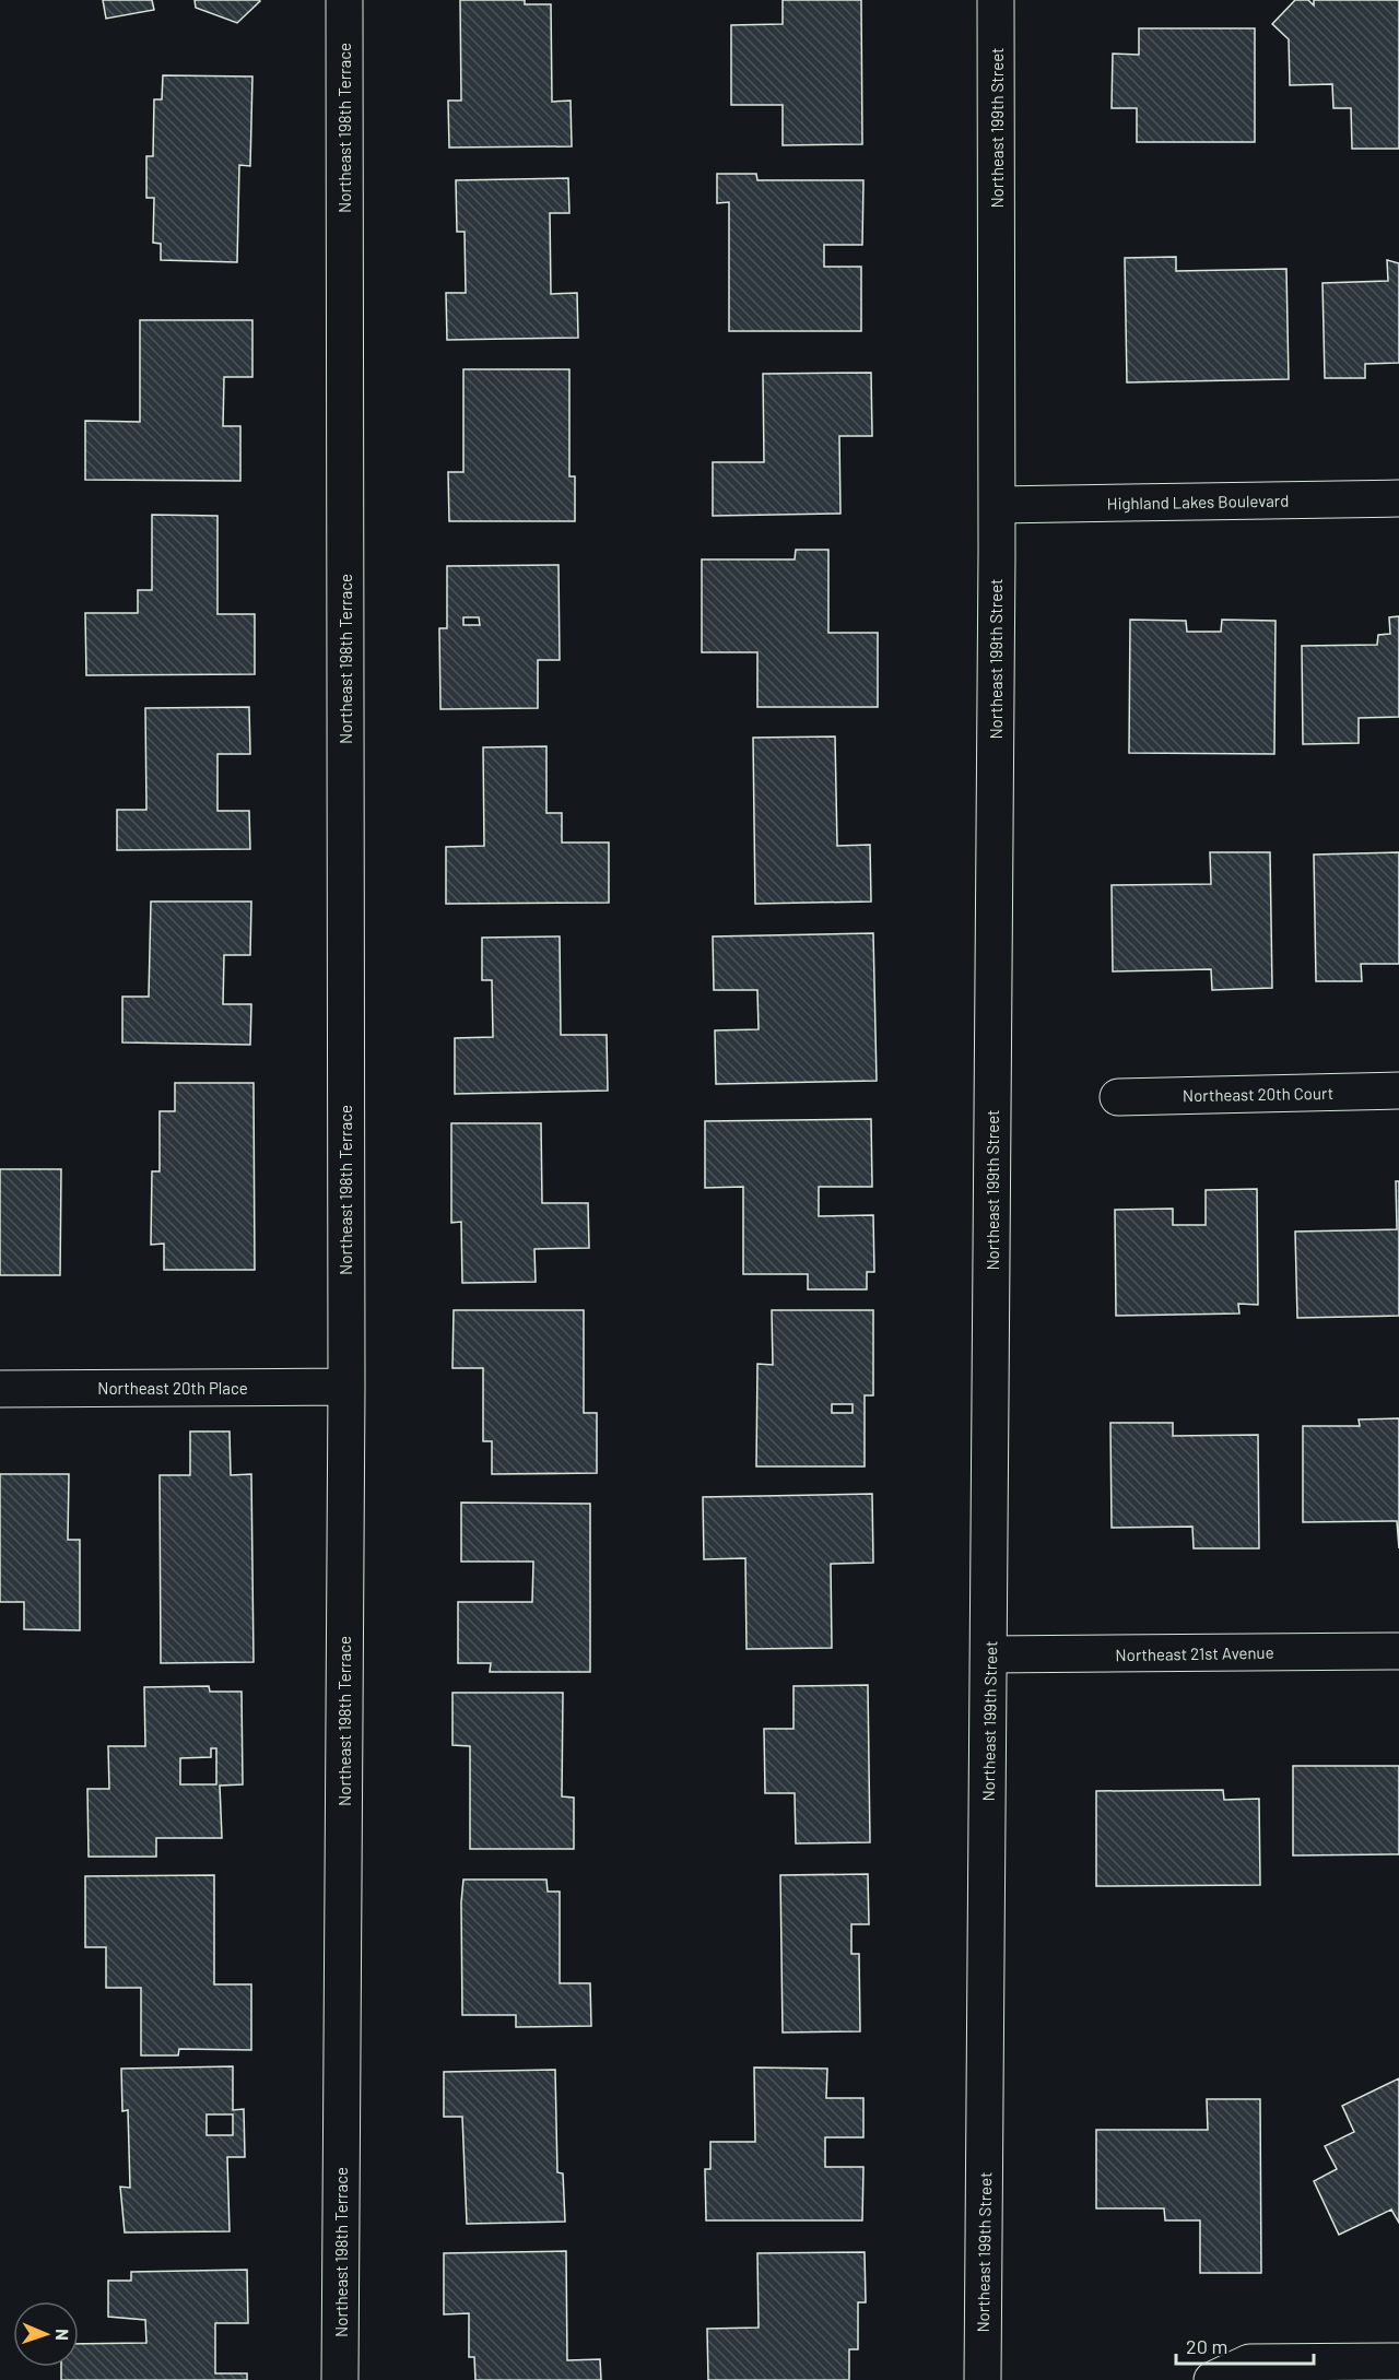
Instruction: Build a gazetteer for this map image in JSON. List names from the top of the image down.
{
  "streets": {
    "street": [
      "Northeast 198th Terrace",
      "Northeast 199th Street",
      "Highland Lakes Boulevard",
      "Northeast 20th Court",
      "Northeast 20th Place",
      "Northeast 21st Avenue"
    ]
  },
  "crossings": [
    ["Northeast 198th Terrace", "Northeast 20th Place"],
    ["Northeast 199th Street", "Highland Lakes Boulevard"],
    ["Northeast 199th Street", "Northeast 21st Avenue"]
  ],
  "scale_bar": "20 m",
  "north": "right"
}
